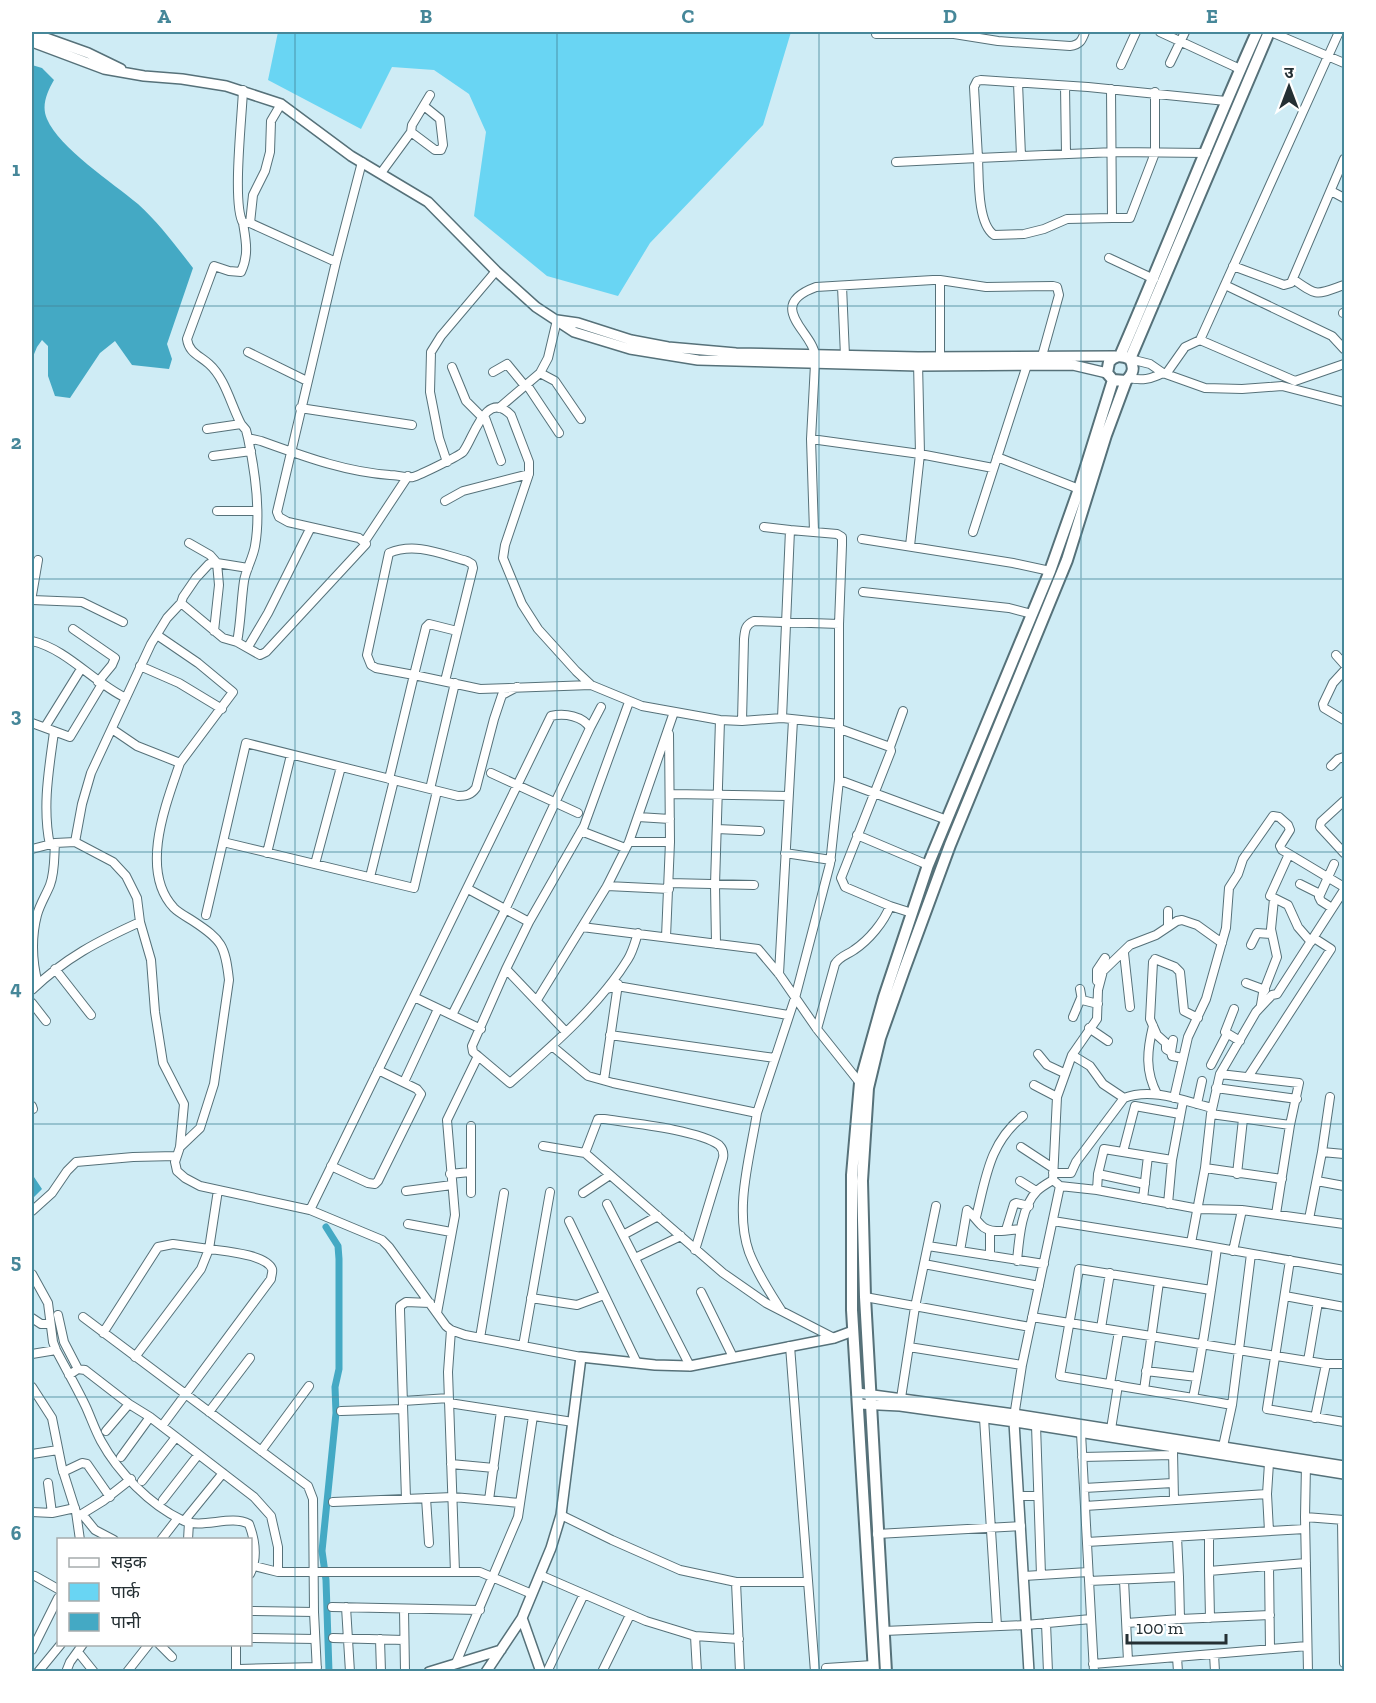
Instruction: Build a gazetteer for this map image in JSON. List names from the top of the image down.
{
  "legend": ["सड़क", "पार्क", "पानी"],
  "scale_bar": "100 m",
  "north": "top",
  "grid": {
    "columns": [
      "A",
      "B",
      "C",
      "D",
      "E"
    ],
    "rows": [
      "1",
      "2",
      "3",
      "4",
      "5",
      "6"
    ]
  }
}
